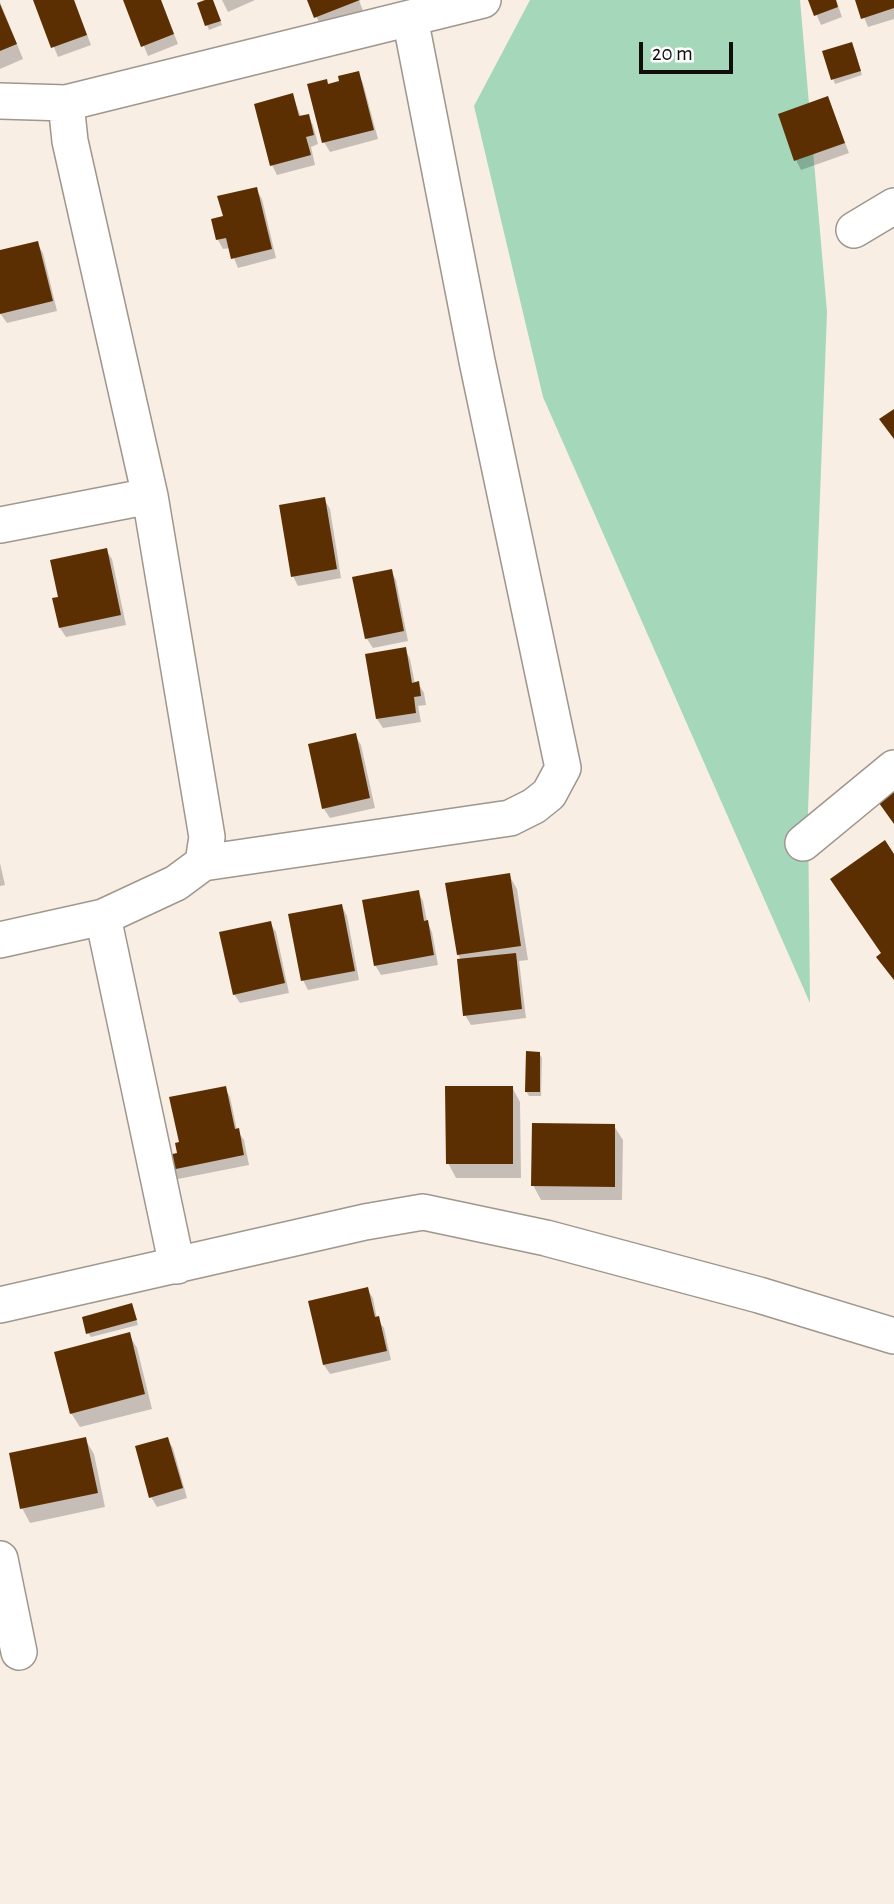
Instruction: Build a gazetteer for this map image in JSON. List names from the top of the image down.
{
  "scale_bar": "20 m"
}
